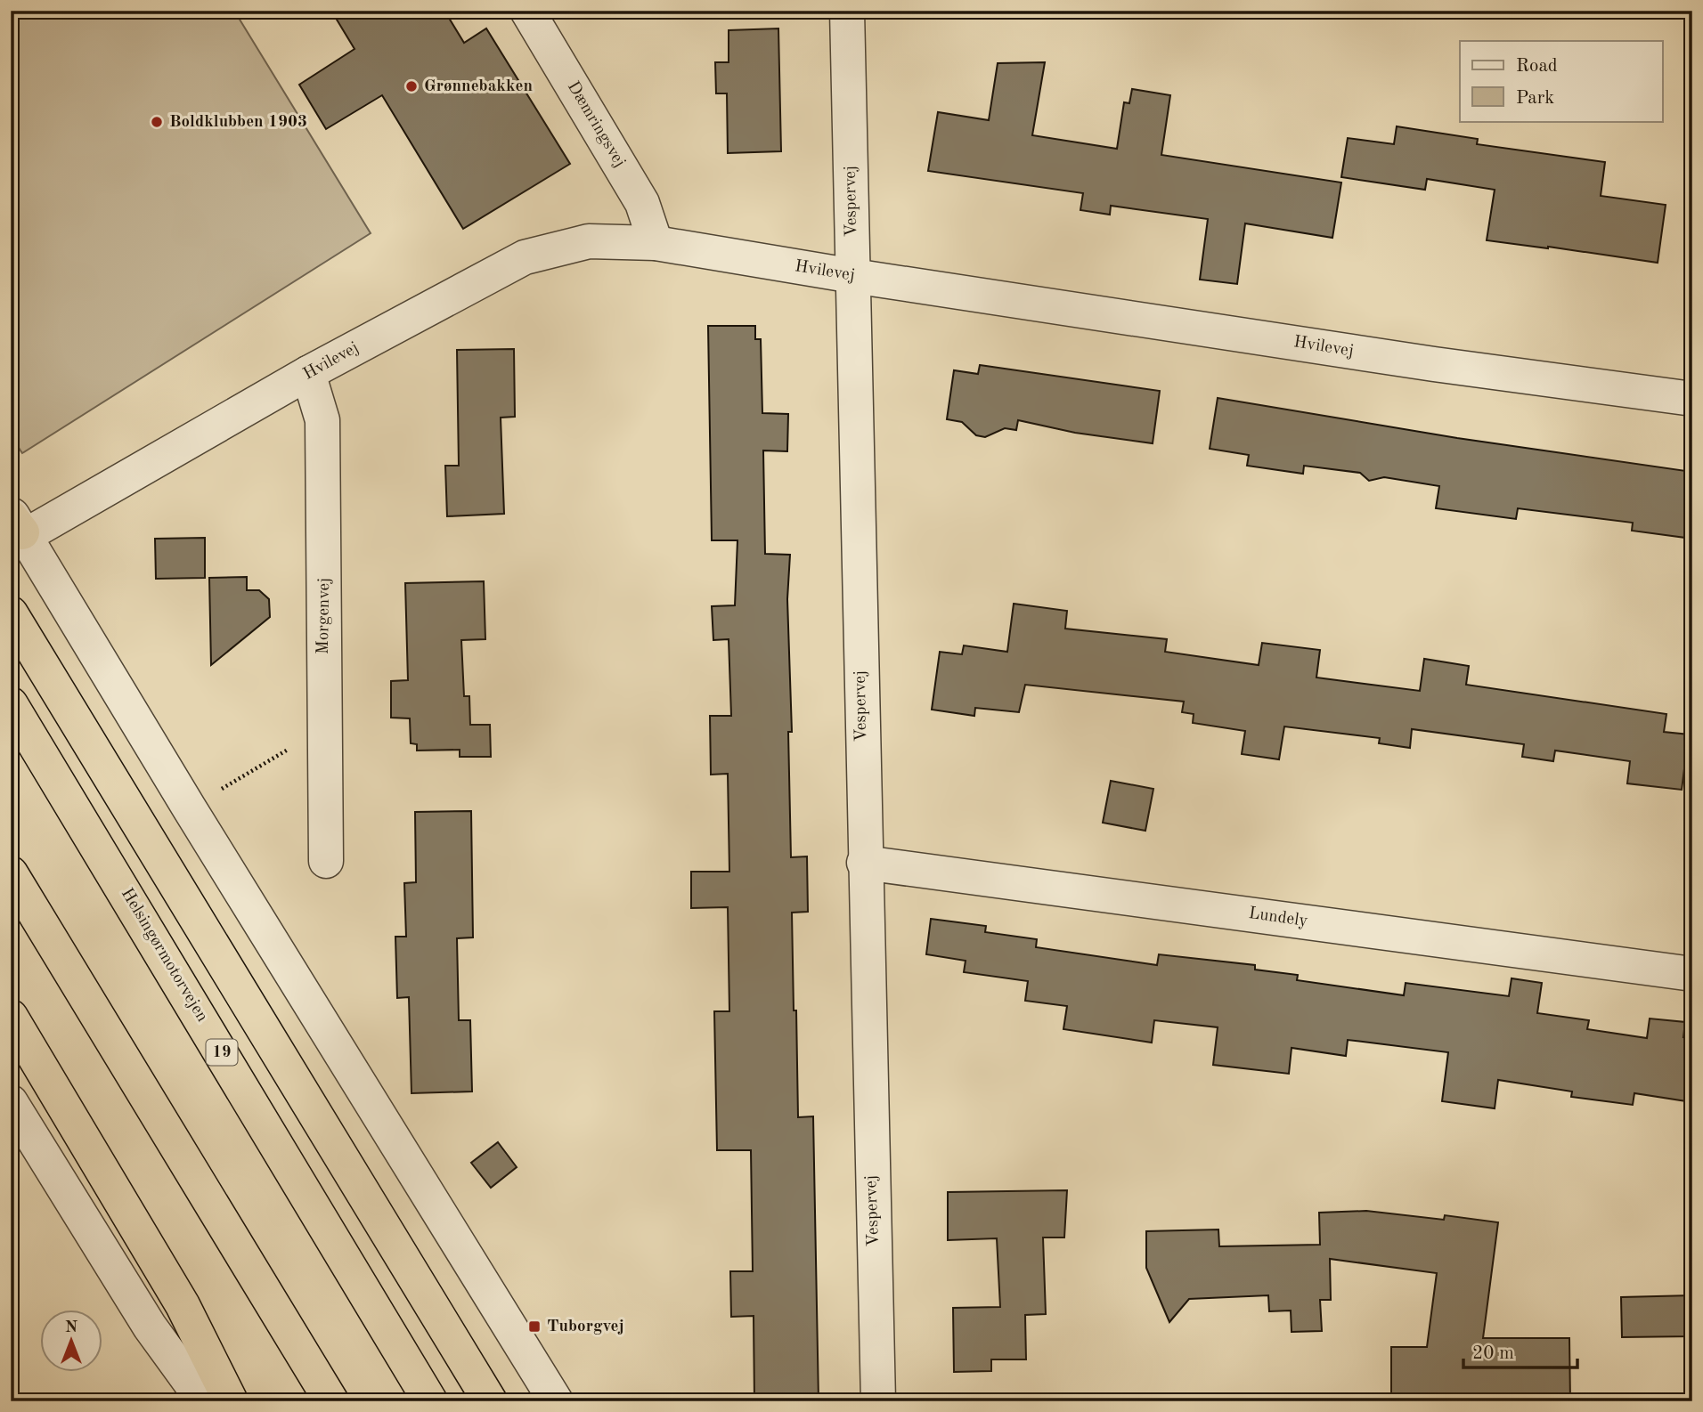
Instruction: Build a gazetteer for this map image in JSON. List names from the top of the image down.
{
  "streets": {
    "highway": ["Helsingørmotorvejen", "19"],
    "street": [
      "Dæmringsvej",
      "Vespervej",
      "Hvilevej",
      "Morgenvej",
      "Lundely"
    ]
  },
  "crossings": [
    ["Dæmringsvej", "Hvilevej"],
    ["Vespervej", "Hvilevej"],
    ["Vespervej", "Lundely"],
    ["Hvilevej", "Morgenvej"]
  ],
  "places": {
    "other": ["Grønnebakken", "Boldklubben 1903"],
    "transit": ["Tuborgvej"]
  },
  "legend": ["Road", "Park"],
  "scale_bar": "20 m",
  "north": "top"
}
